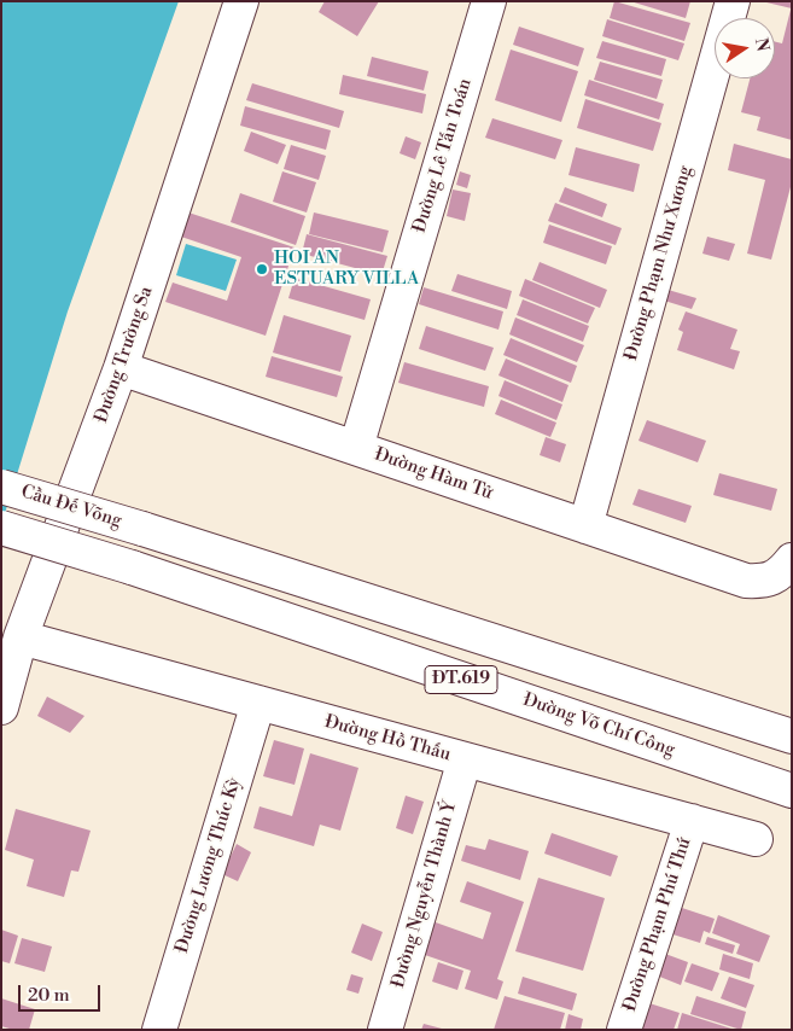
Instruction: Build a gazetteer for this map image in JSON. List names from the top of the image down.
{
  "streets": {
    "street": [
      "Đường Lê Tấn Toán",
      "Đường Phạm Như Xương",
      "Đường Trường Sa",
      "Đường Hàm Tử",
      "Cầu Đế Võng",
      "ĐT.619",
      "Đường Võ Chí Công",
      "Đường Hồ Thấu",
      "Đường Lương Thúc Kỳ",
      "Đường Nguyễn Thành Ý",
      "Đường Phạm Phú Thứ"
    ]
  },
  "crossings": [
    ["Đường Lê Tấn Toán", "Đường Hàm Tử"],
    ["Đường Phạm Như Xương", "Đường Hàm Tử"],
    ["Đường Trường Sa", "Đường Hàm Tử"],
    ["Đường Trường Sa", "Đường Hồ Thấu"],
    ["Đường Hồ Thấu", "Đường Lương Thúc Kỳ"],
    ["Đường Hồ Thấu", "Đường Nguyễn Thành Ý"],
    ["Đường Hồ Thấu", "Đường Phạm Phú Thứ"]
  ],
  "places": ["HOI AN ESTUARY VILLA"],
  "scale_bar": "20 m",
  "north": "right"
}
